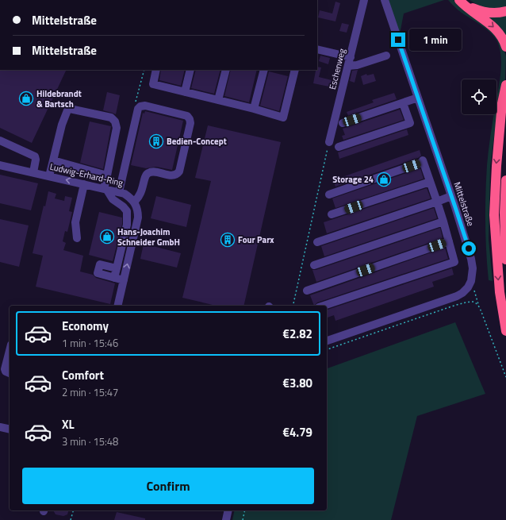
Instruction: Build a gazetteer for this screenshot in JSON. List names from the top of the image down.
{
  "streets": {
    "street": ["Eschenweg", "Ludwig-Erhard-Ring", "Mittelstraße"]
  },
  "places": {
    "shop": ["Hildebrandt & Bartsch", "Storage 24", "Hans-Joachim Schneider GmbH"],
    "building": ["Bedien-Concept", "Four Parx"]
  },
  "page": {
    "banner": ["Mittelstraße", "Mittelstraße"],
    "bubble": "1 min",
    "list": [
      {
        "name": "Economy",
        "note": "1 min · 15:46",
        "value": "€2.82"
      },
      {
        "name": "Comfort",
        "note": "2 min · 15:47",
        "value": "€3.80"
      },
      {
        "name": "XL",
        "note": "3 min · 15:48",
        "value": "€4.79"
      }
    ],
    "buttons": "Confirm"
  }
}
